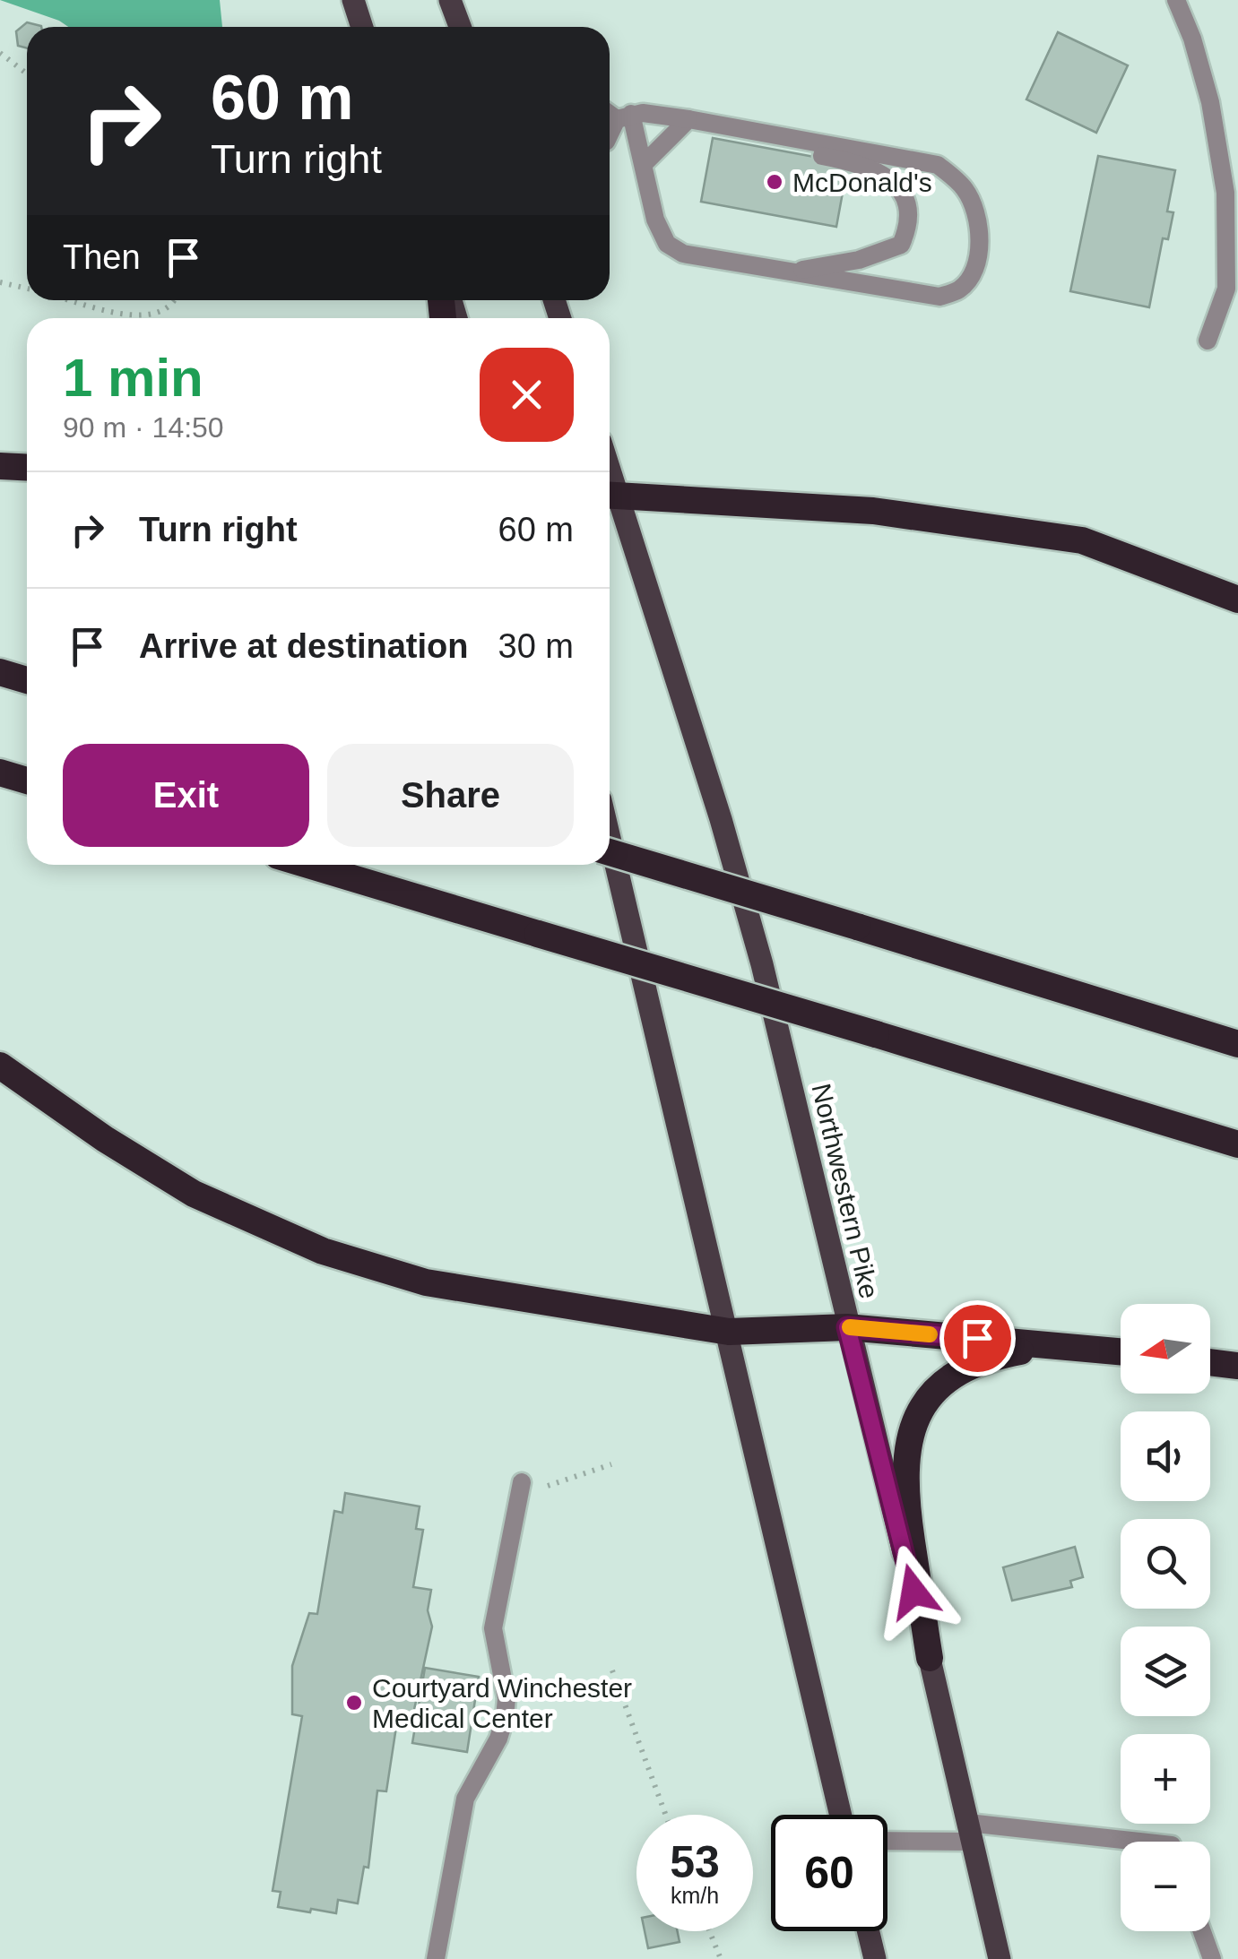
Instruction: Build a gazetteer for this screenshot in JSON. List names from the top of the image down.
{
  "streets": {
    "main road": ["Northwestern Pike"]
  },
  "places": ["McDonald's", "Courtyard Winchester Medical Center"],
  "north": "left",
  "page": {
    "turn": ["60 m", "Turn right"],
    "then": "Then",
    "heading": ["1 min", "90 m · 14:50"],
    "list": [
      {
        "name": "Turn right",
        "value": "60 m"
      },
      {
        "name": "Arrive at destination",
        "value": "30 m"
      }
    ],
    "buttons": ["Exit", "Share"],
    "map_buttons": ["+", "−"],
    "speed": "53 km/h",
    "limit": "60"
  }
}
